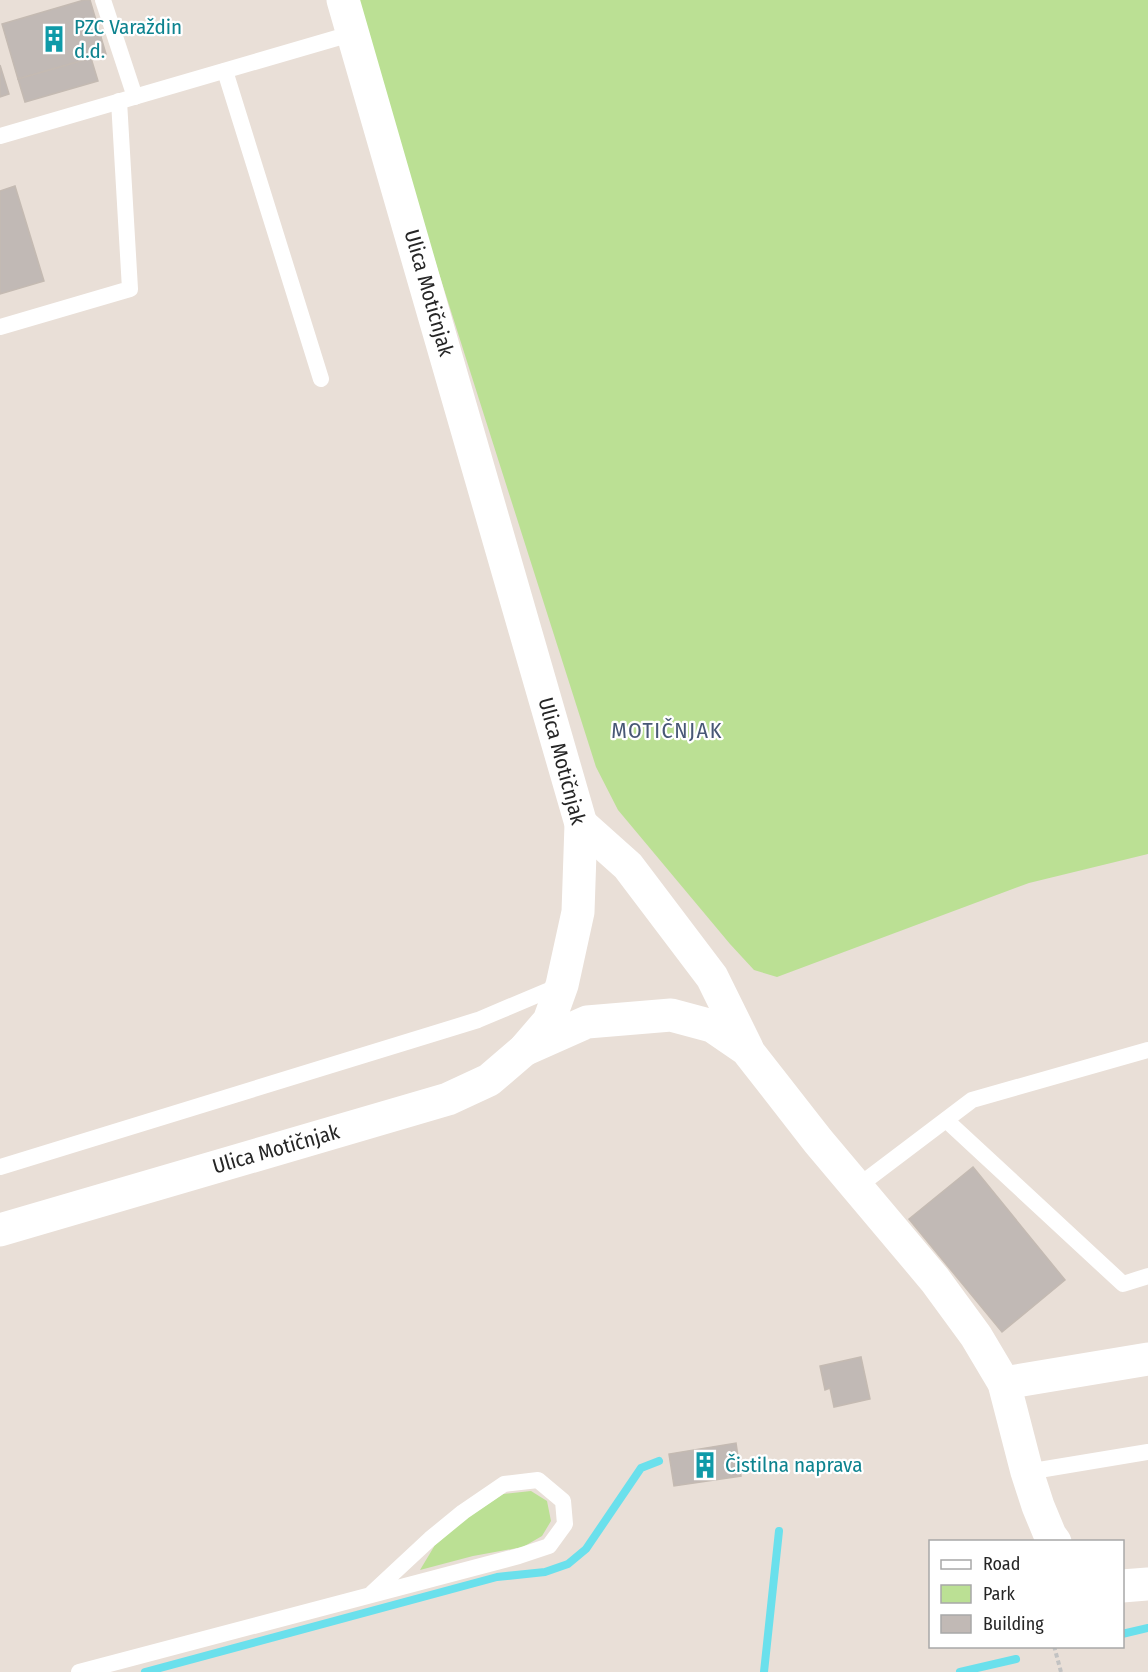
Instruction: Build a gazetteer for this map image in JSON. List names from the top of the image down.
{
  "streets": {
    "main road": ["Ulica Motičnjak"]
  },
  "districts": ["MOTIČNJAK"],
  "places": {
    "building": ["PZC Varaždin d.d.", "Čistilna naprava"]
  },
  "legend": ["Road", "Park", "Building"]
}
